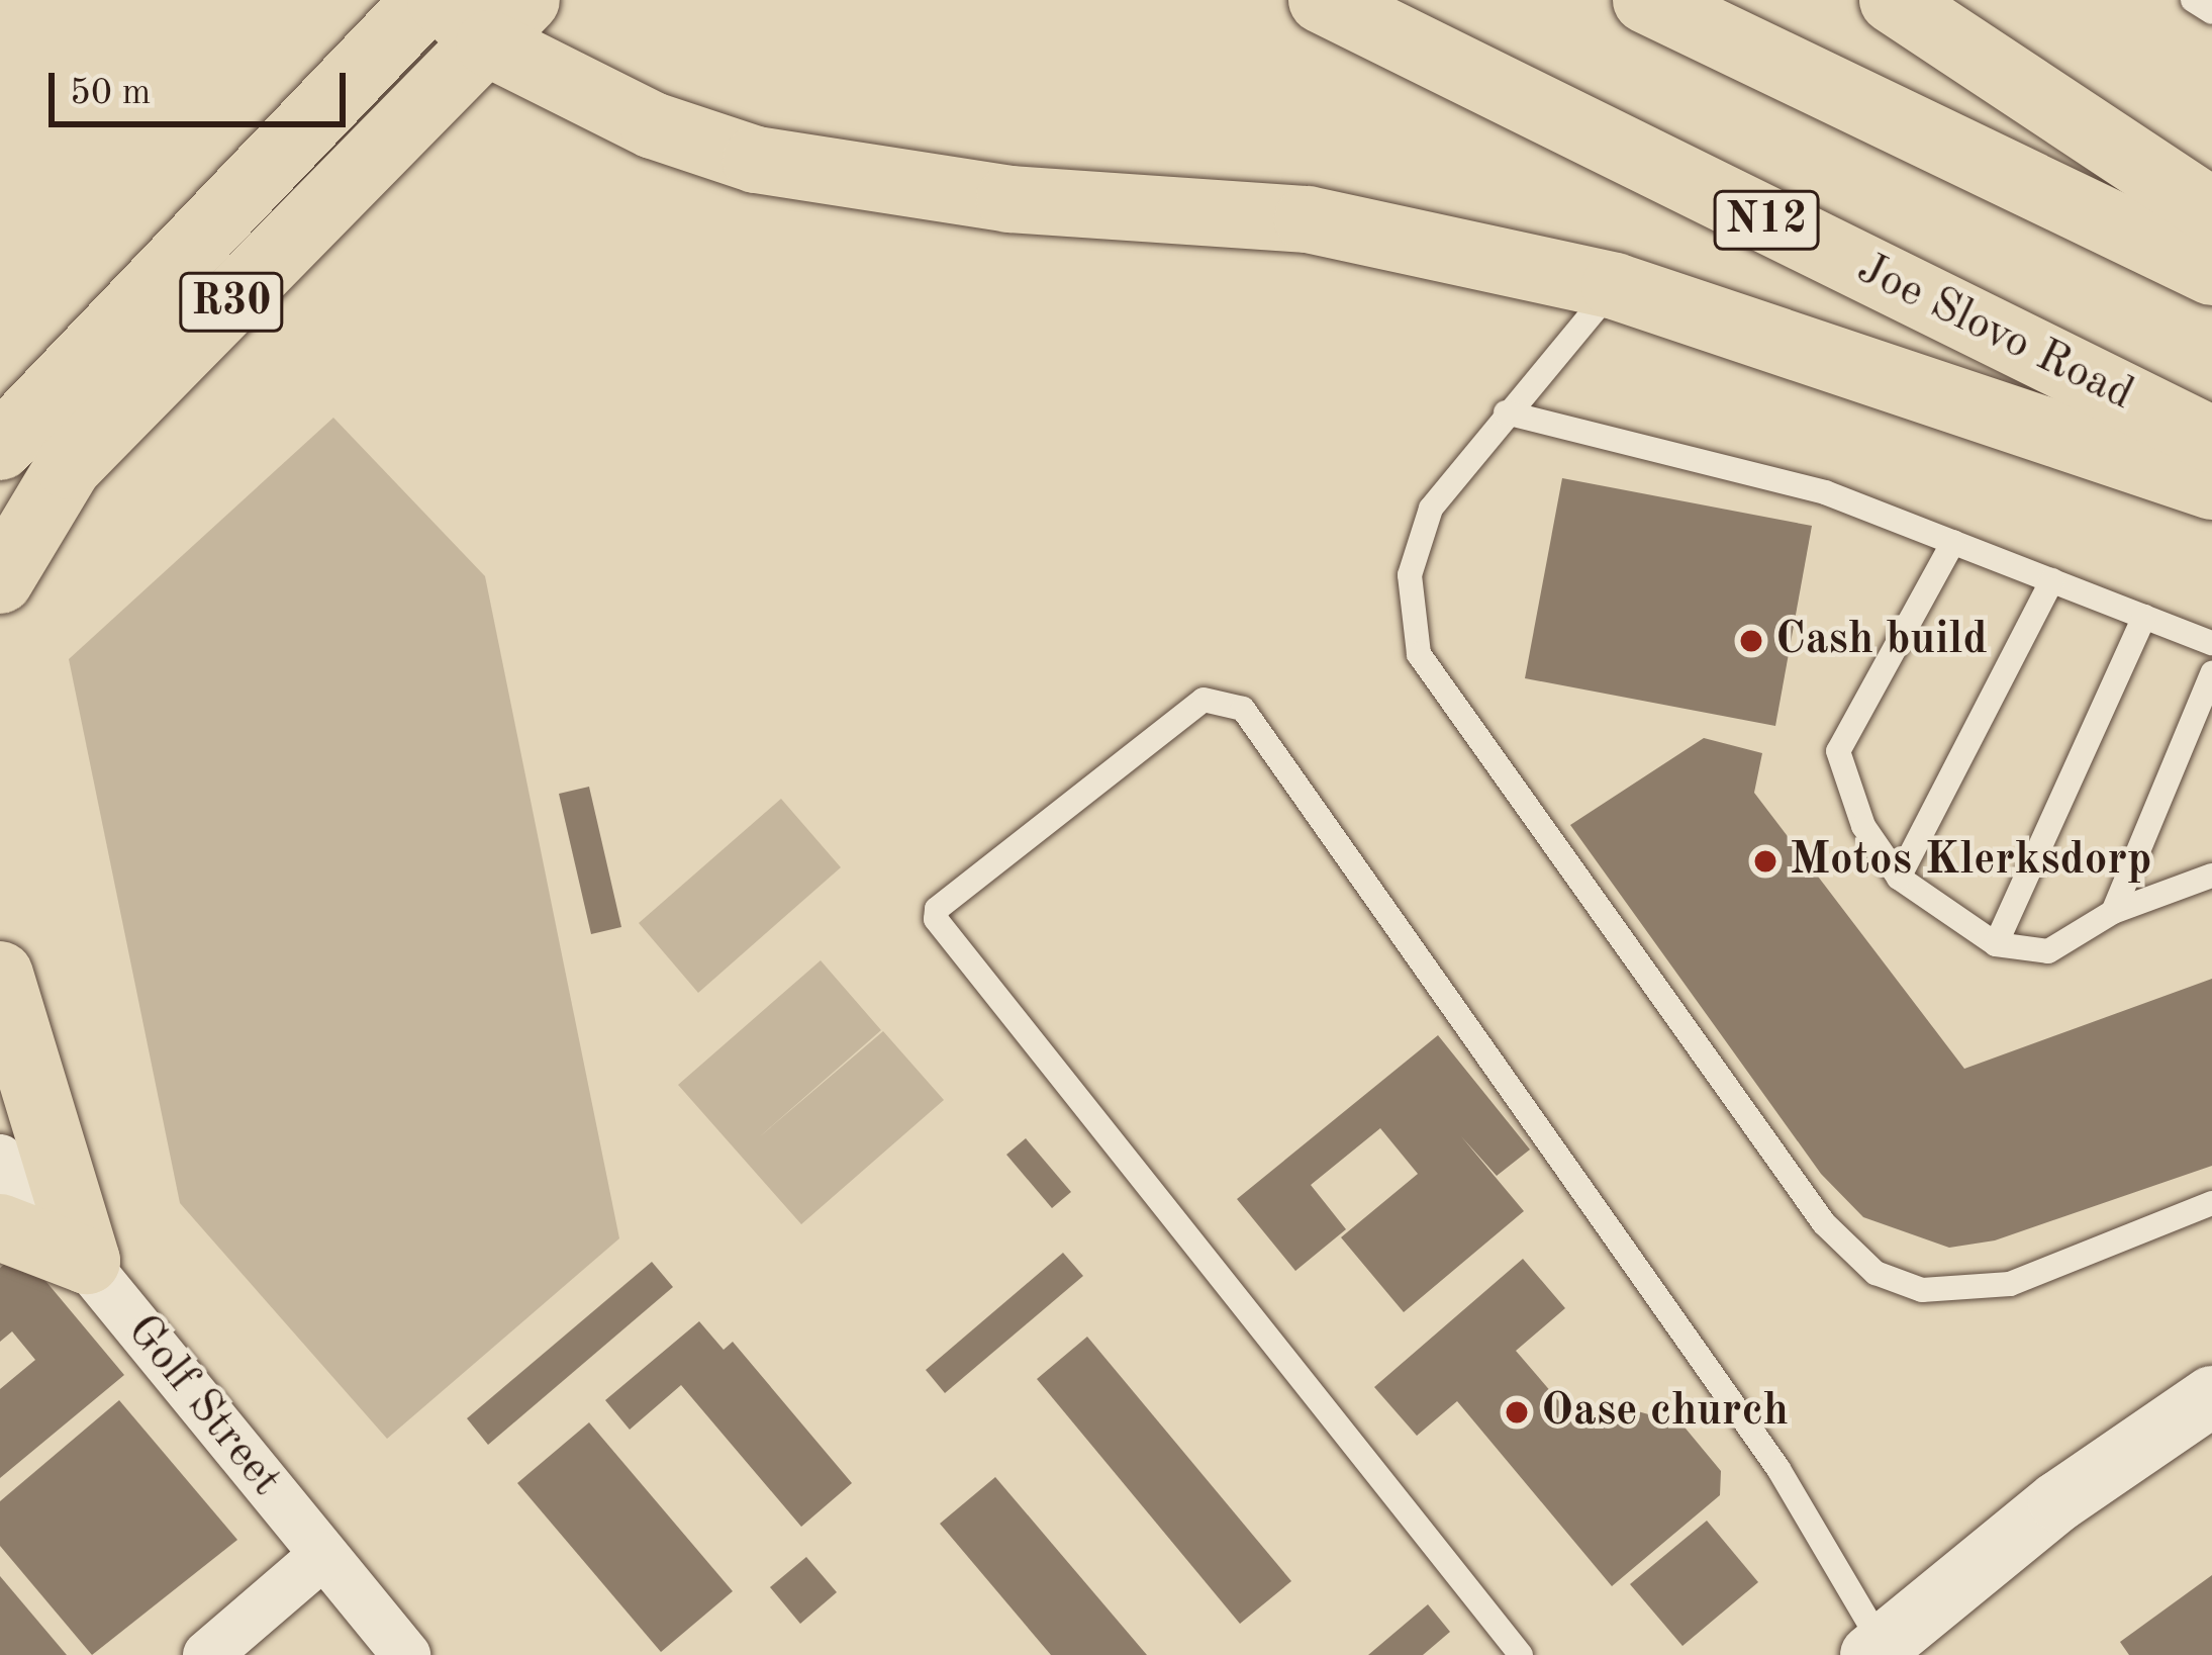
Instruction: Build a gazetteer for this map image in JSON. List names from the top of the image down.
{
  "streets": {
    "main road": ["N12", "R30", "Joe Slovo Road"],
    "street": ["Golf Street"]
  },
  "places": ["Cash build", "Motos Klerksdorp", "Oase church"],
  "scale_bar": "50 m"
}
